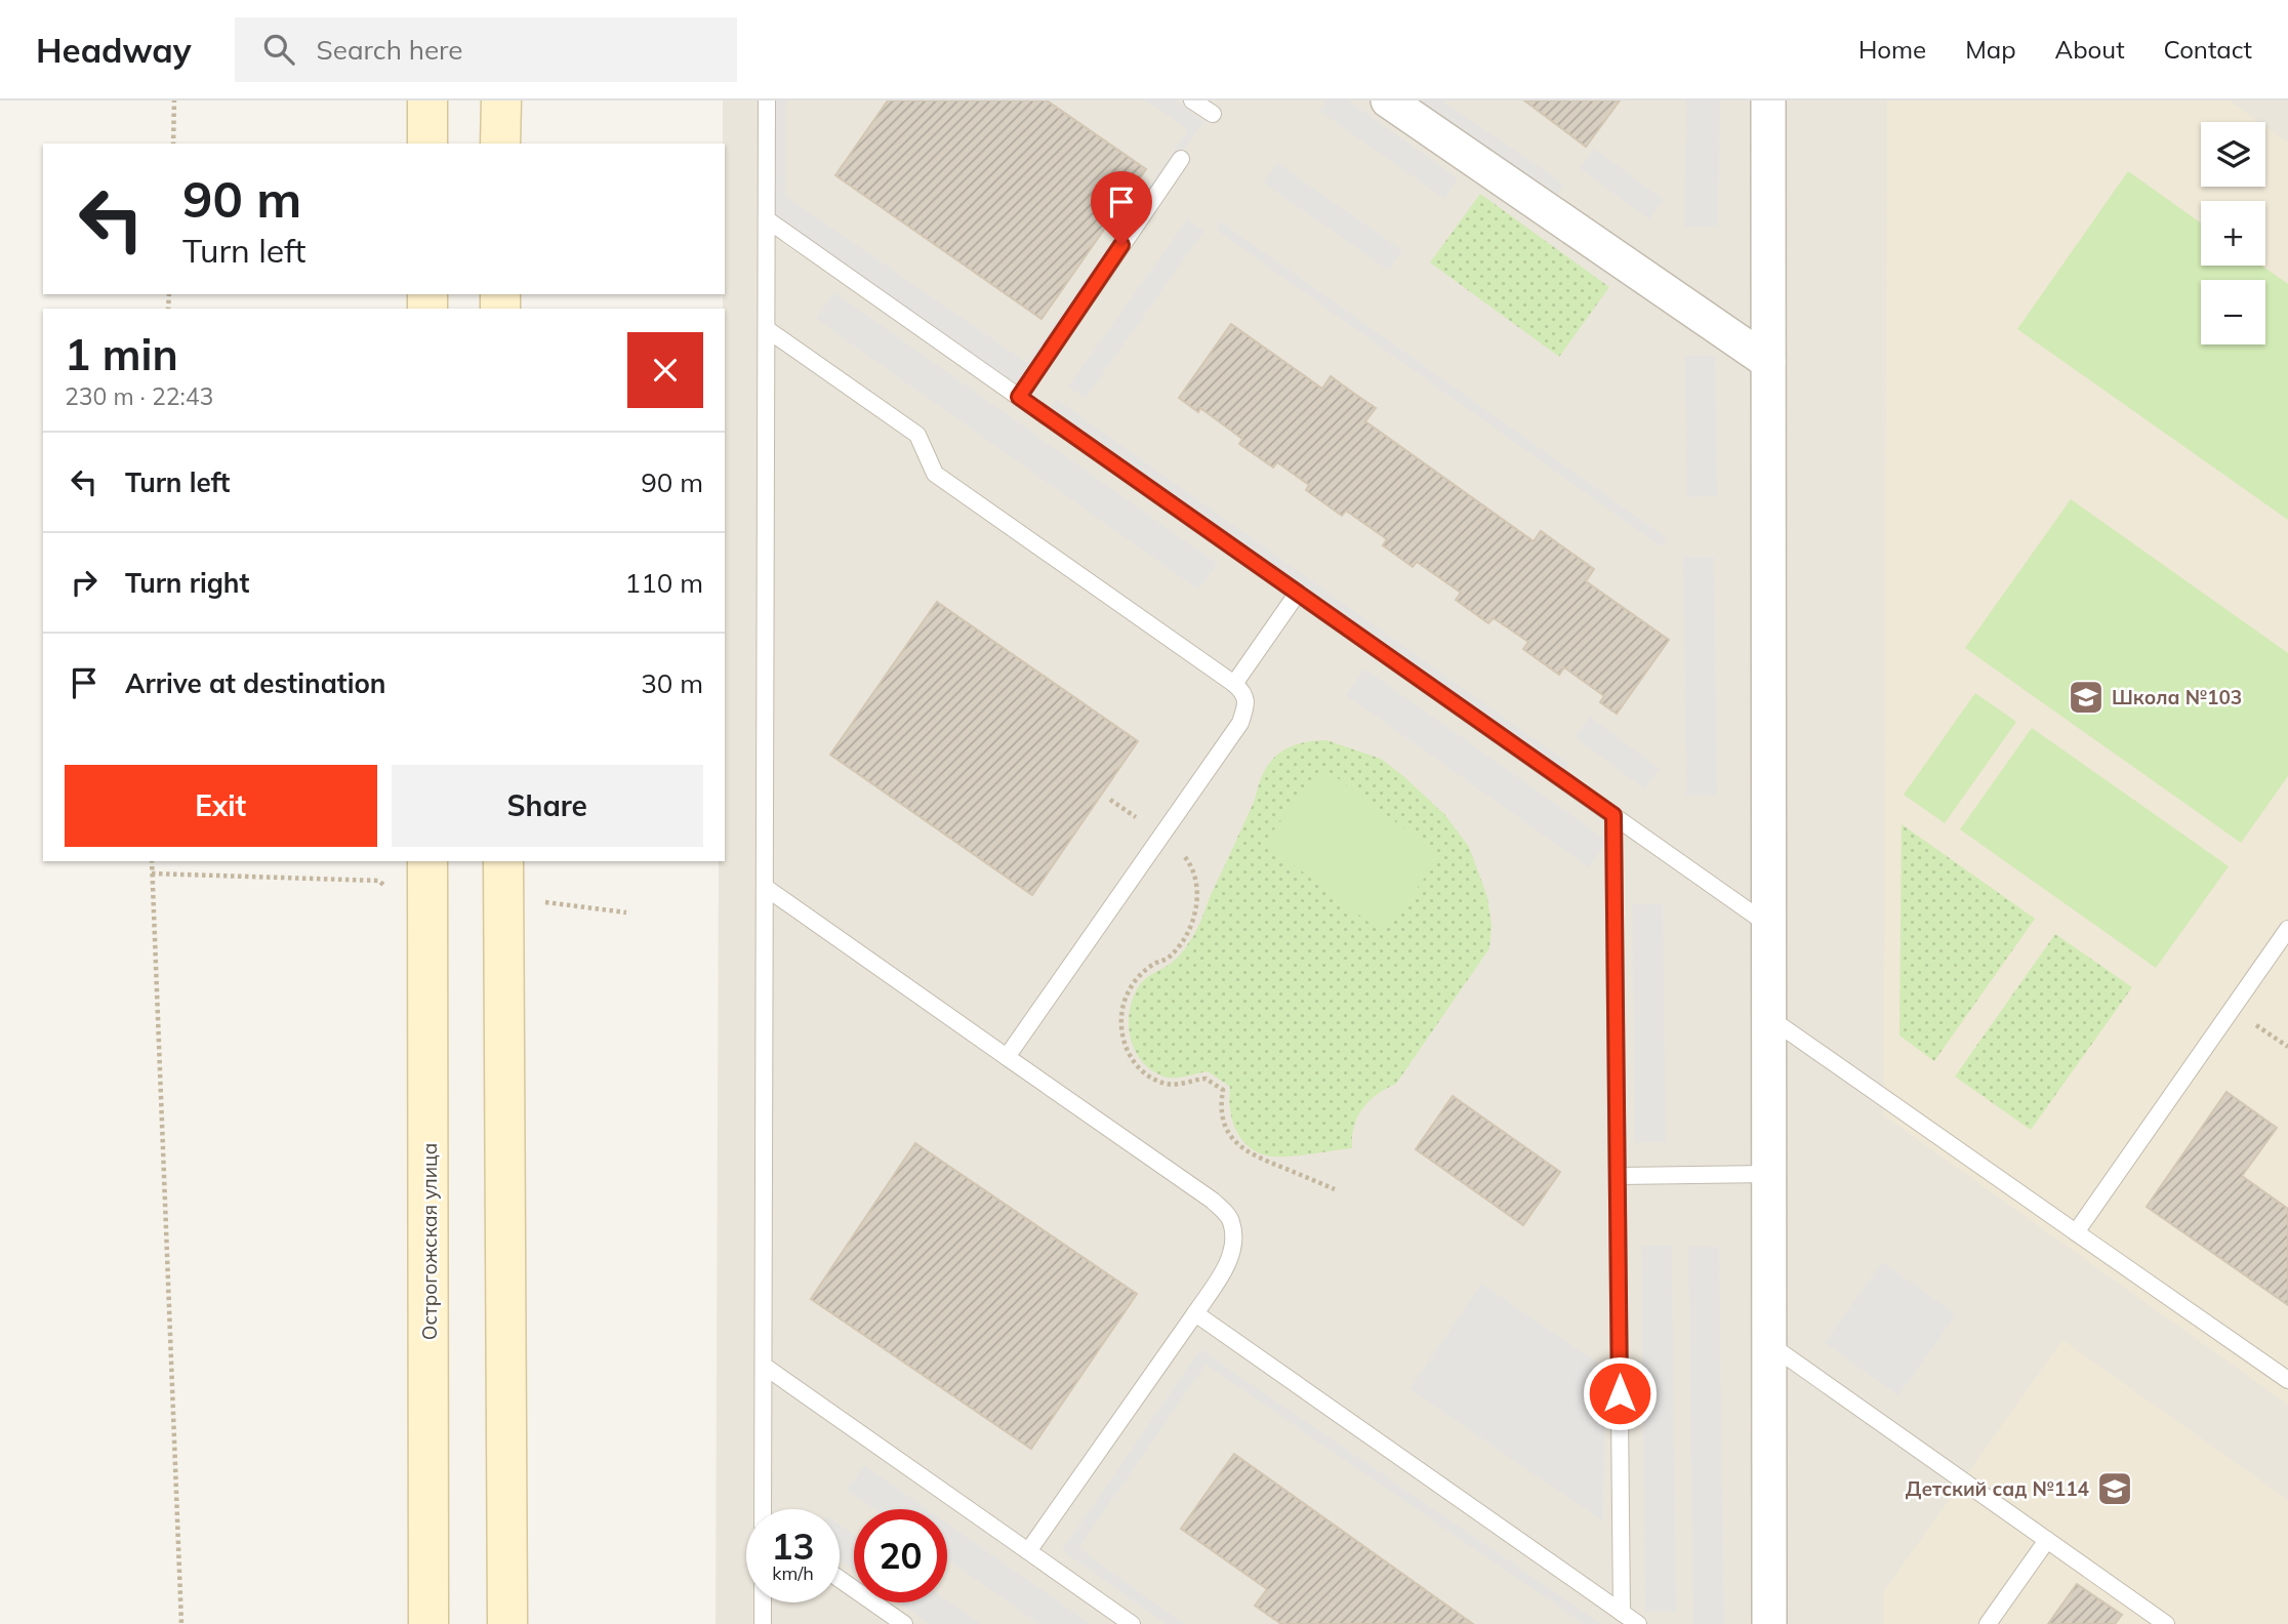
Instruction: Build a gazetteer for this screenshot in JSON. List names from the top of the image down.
{
  "streets": {
    "street": ["Острогожская улица"]
  },
  "places": {
    "school or university": ["Школа №103", "Детский сад №114"]
  },
  "page": {
    "header": "Headway",
    "search": "Search here",
    "nav": [
      "Home",
      "Map",
      "About",
      "Contact"
    ],
    "map_buttons": ["+", "−"],
    "turn": ["90 m", "Turn left"],
    "heading": ["1 min", "230 m · 22:43"],
    "list": [
      {
        "name": "Turn left",
        "value": "90 m"
      },
      {
        "name": "Turn right",
        "value": "110 m"
      },
      {
        "name": "Arrive at destination",
        "value": "30 m"
      }
    ],
    "buttons": ["Exit", "Share"],
    "speed": "13 km/h",
    "limit": "20"
  }
}
